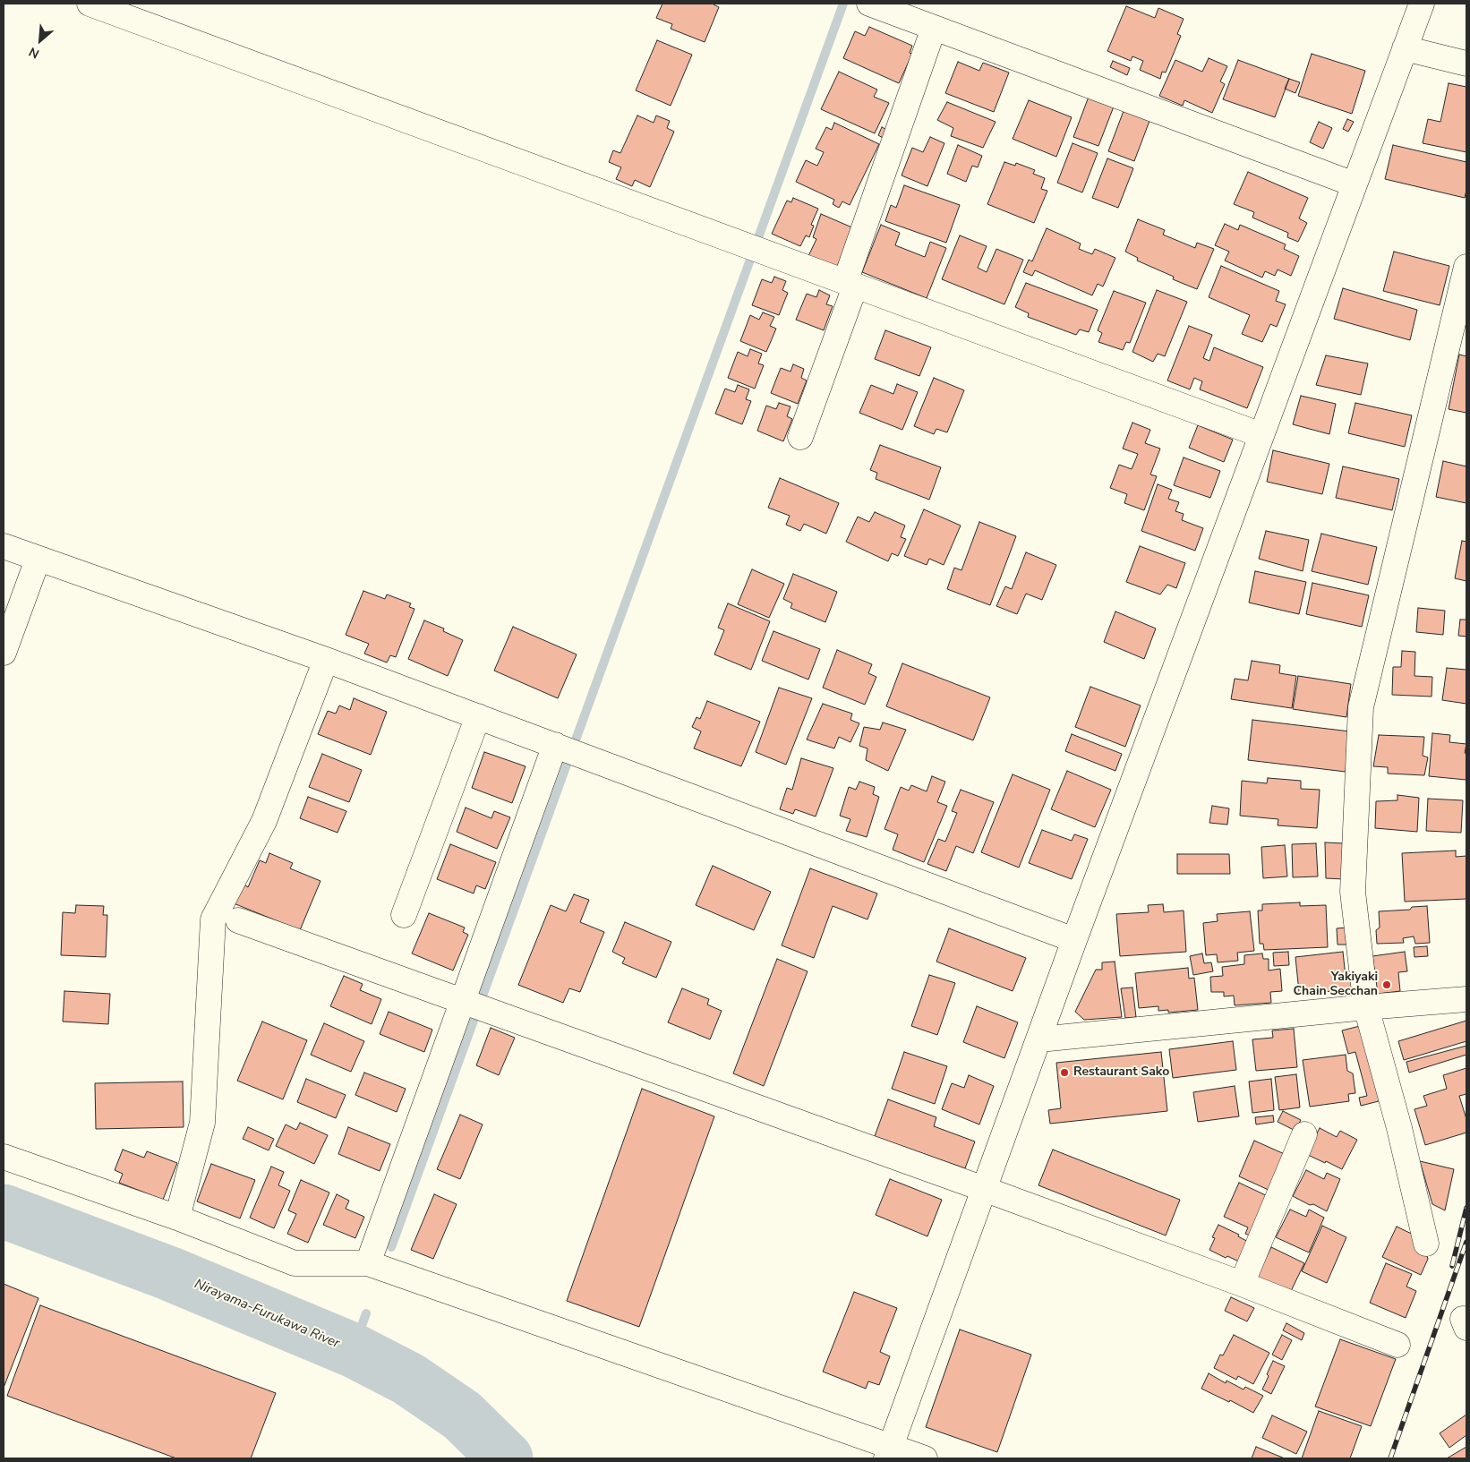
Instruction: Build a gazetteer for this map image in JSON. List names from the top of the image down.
{
  "water": ["Nirayama-Furukawa River"],
  "places": ["Yakiyaki Chain Secchan", "Restaurant Sako"],
  "north": "bottom left"
}
